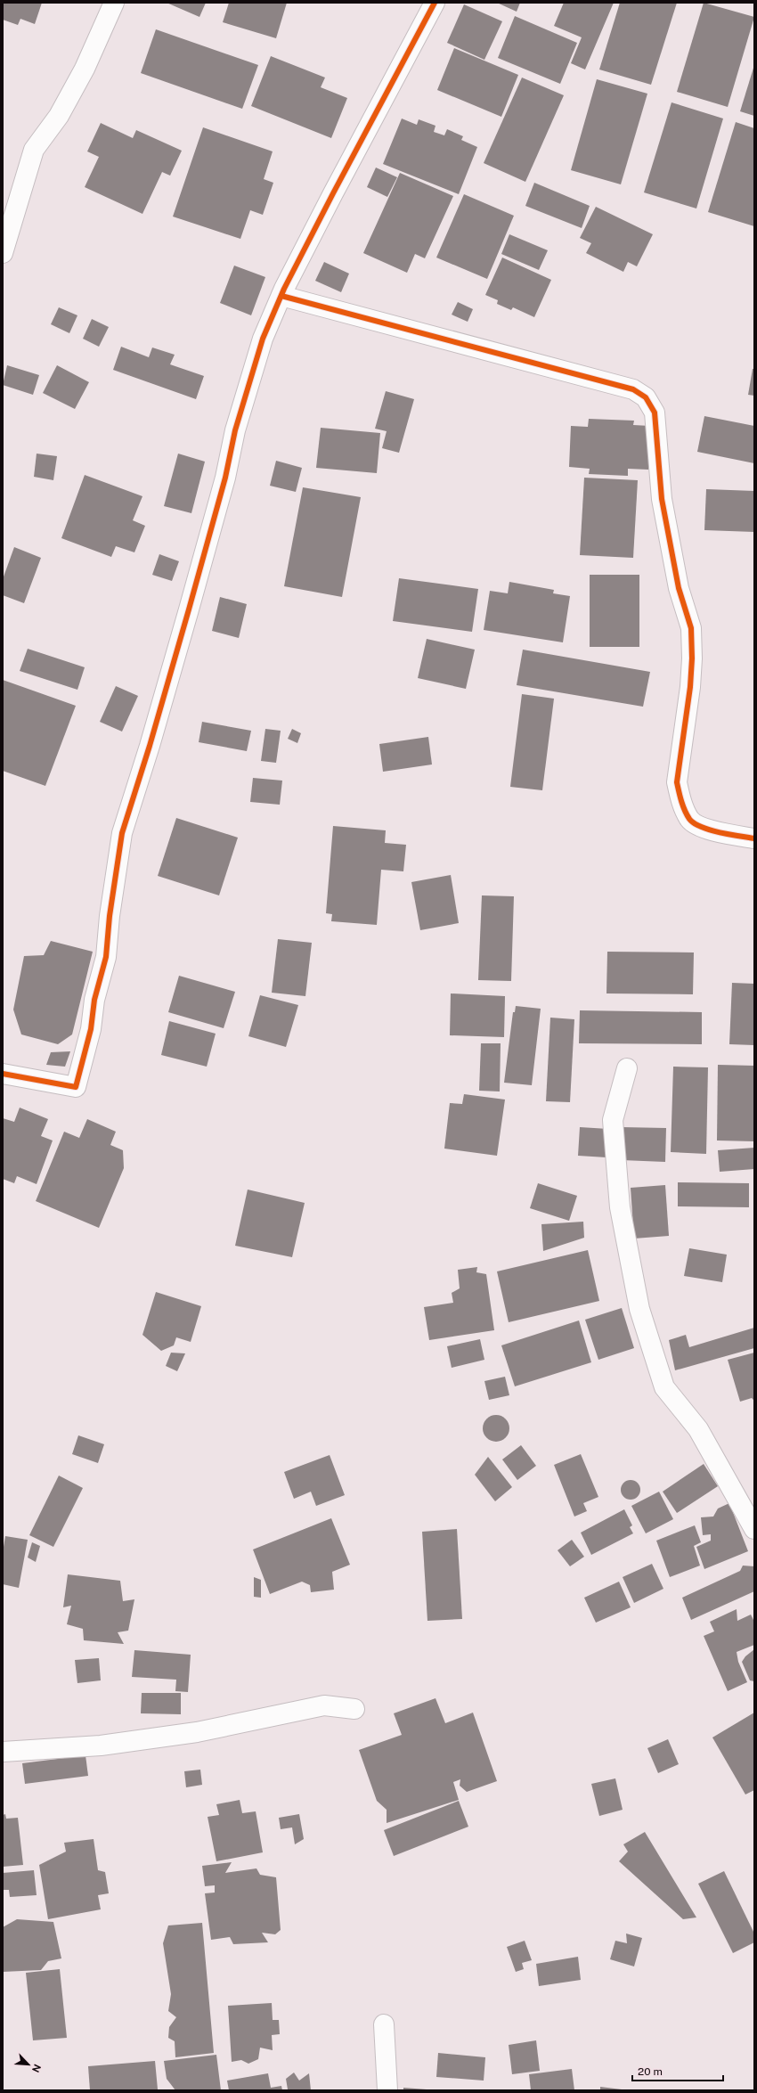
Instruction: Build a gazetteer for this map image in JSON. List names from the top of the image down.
{
  "scale_bar": "20 m",
  "north": "bottom right"
}
